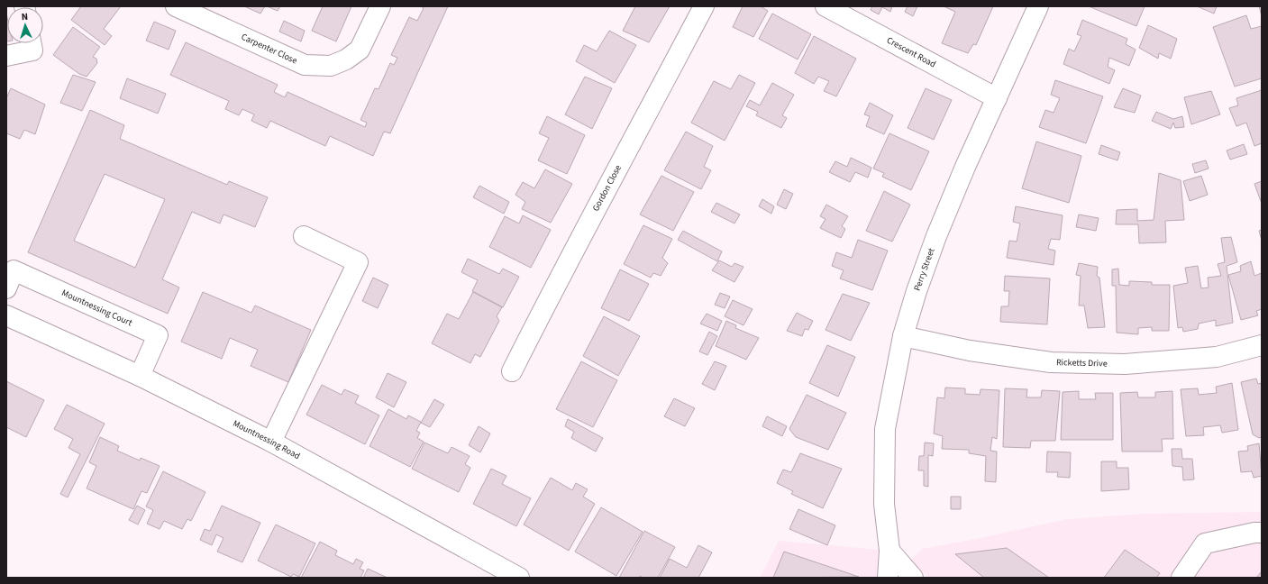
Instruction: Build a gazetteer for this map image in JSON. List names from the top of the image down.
{
  "streets": {
    "street": [
      "Carpenter Close",
      "Crescent Road",
      "Gordon Close",
      "Perry Street",
      "Mountnessing Court",
      "Ricketts Drive",
      "Mountnessing Road"
    ]
  },
  "crossings": [
    ["Crescent Road", "Perry Street"],
    ["Perry Street", "Ricketts Drive"],
    ["Mountnessing Court", "Mountnessing Road"]
  ],
  "north": "top"
}
